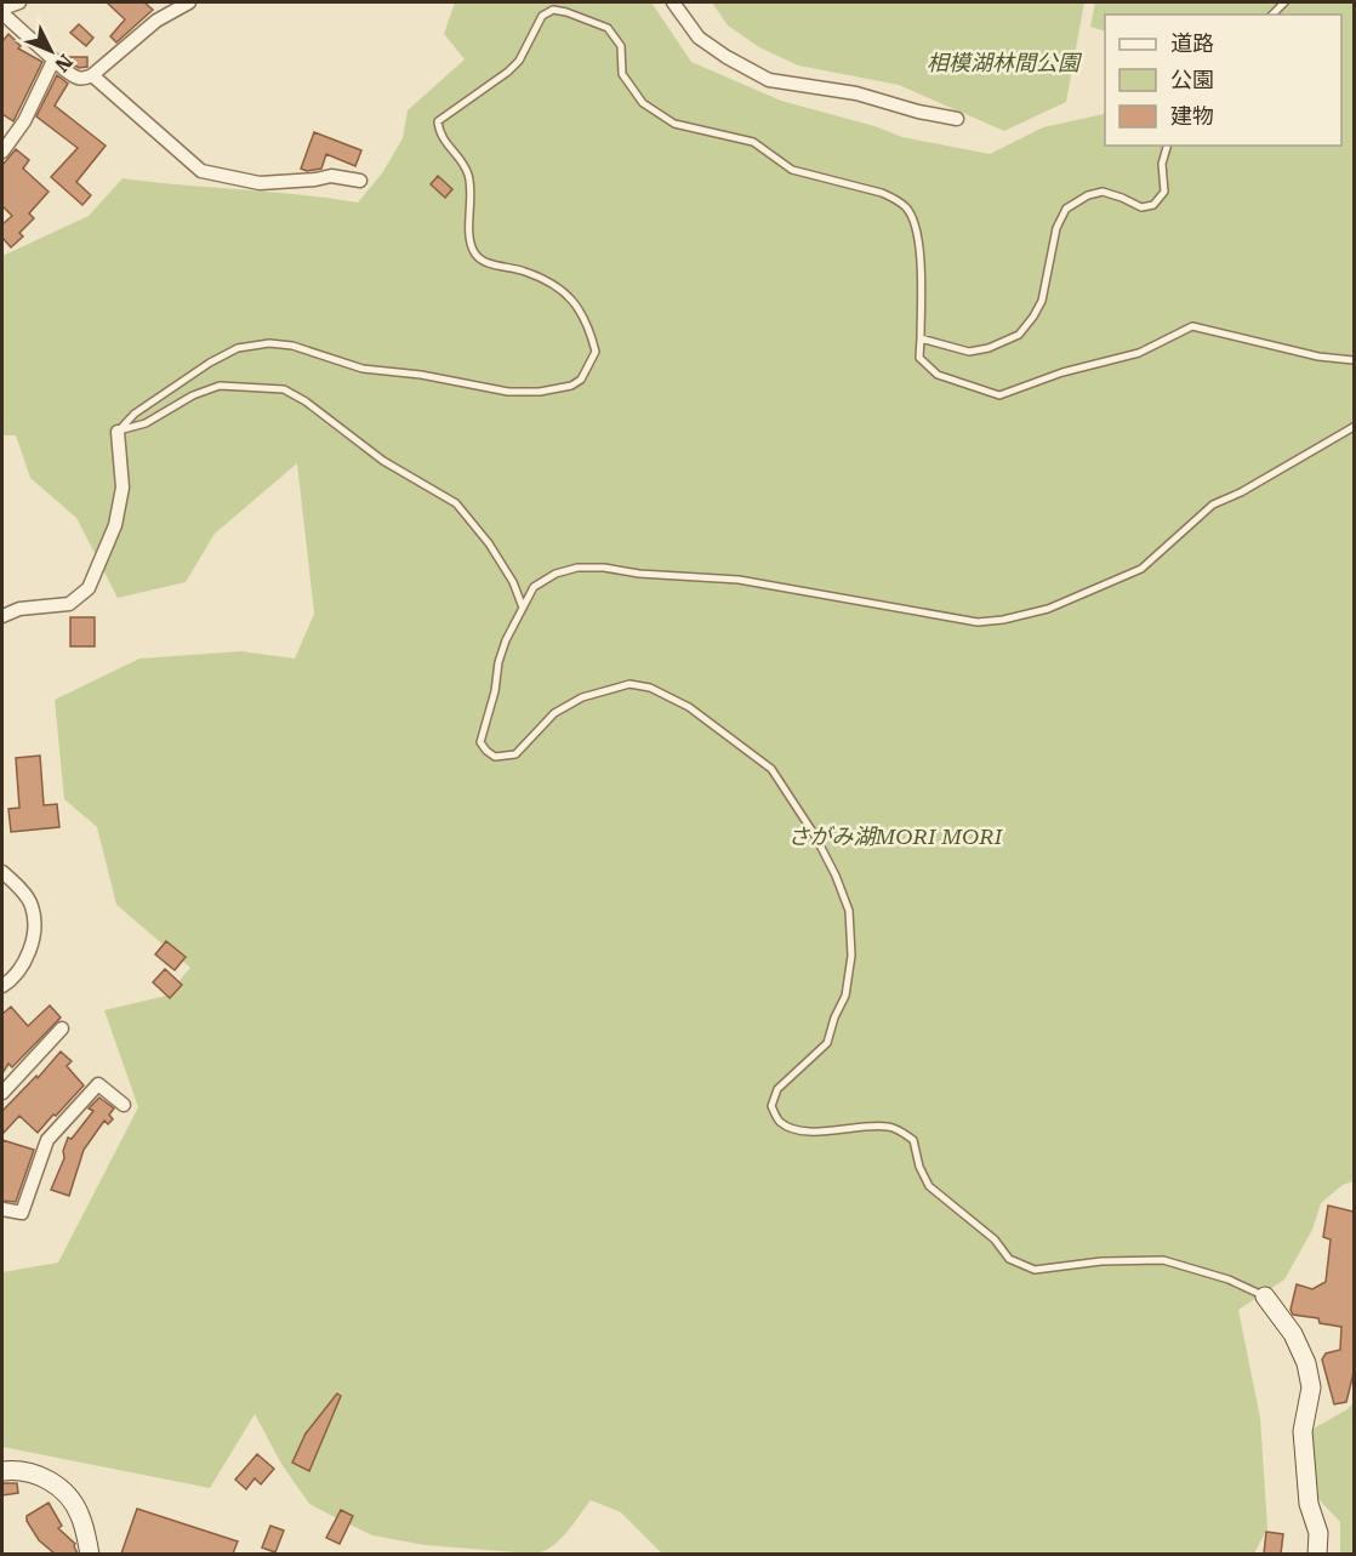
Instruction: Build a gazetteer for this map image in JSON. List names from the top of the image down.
{
  "parks": ["相模湖林間公園", "さがみ湖MORI MORI"],
  "legend": ["道路", "公園", "建物"],
  "north": "bottom right"
}
